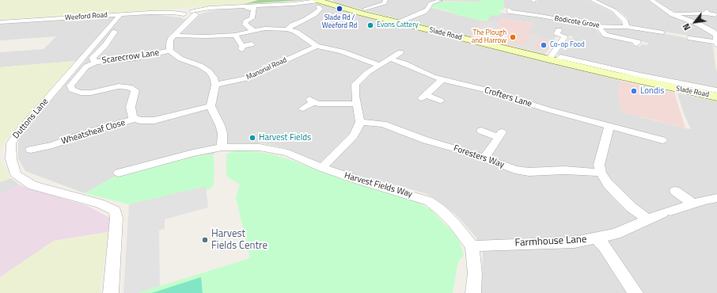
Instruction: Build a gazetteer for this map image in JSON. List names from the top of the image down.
{
  "streets": {
    "main road": ["Slade Road"],
    "street": [
      "Weeford Road",
      "Bodicote Grove",
      "Scarecrow Lane",
      "Manorial Road",
      "Crofters Lane",
      "Duttons Lane",
      "Wheatsheaf Close",
      "Foresters Way",
      "Harvest Fields Way",
      "Farmhouse Lane"
    ]
  },
  "crossings": [
    ["Weeford Road", "Slade Road"],
    ["Weeford Road", "Duttons Lane"],
    ["Scarecrow Lane", "Wheatsheaf Close"],
    ["Harvest Fields Way", "Farmhouse Lane"]
  ],
  "places": [
    "Slade Rd / Weeford Rd",
    "Evons Cattery",
    "The Plough and Harrow",
    "Co-op Food",
    "Londis",
    "Harvest Fields",
    "Harvest Fields Centre"
  ],
  "north": "bottom left"
}
